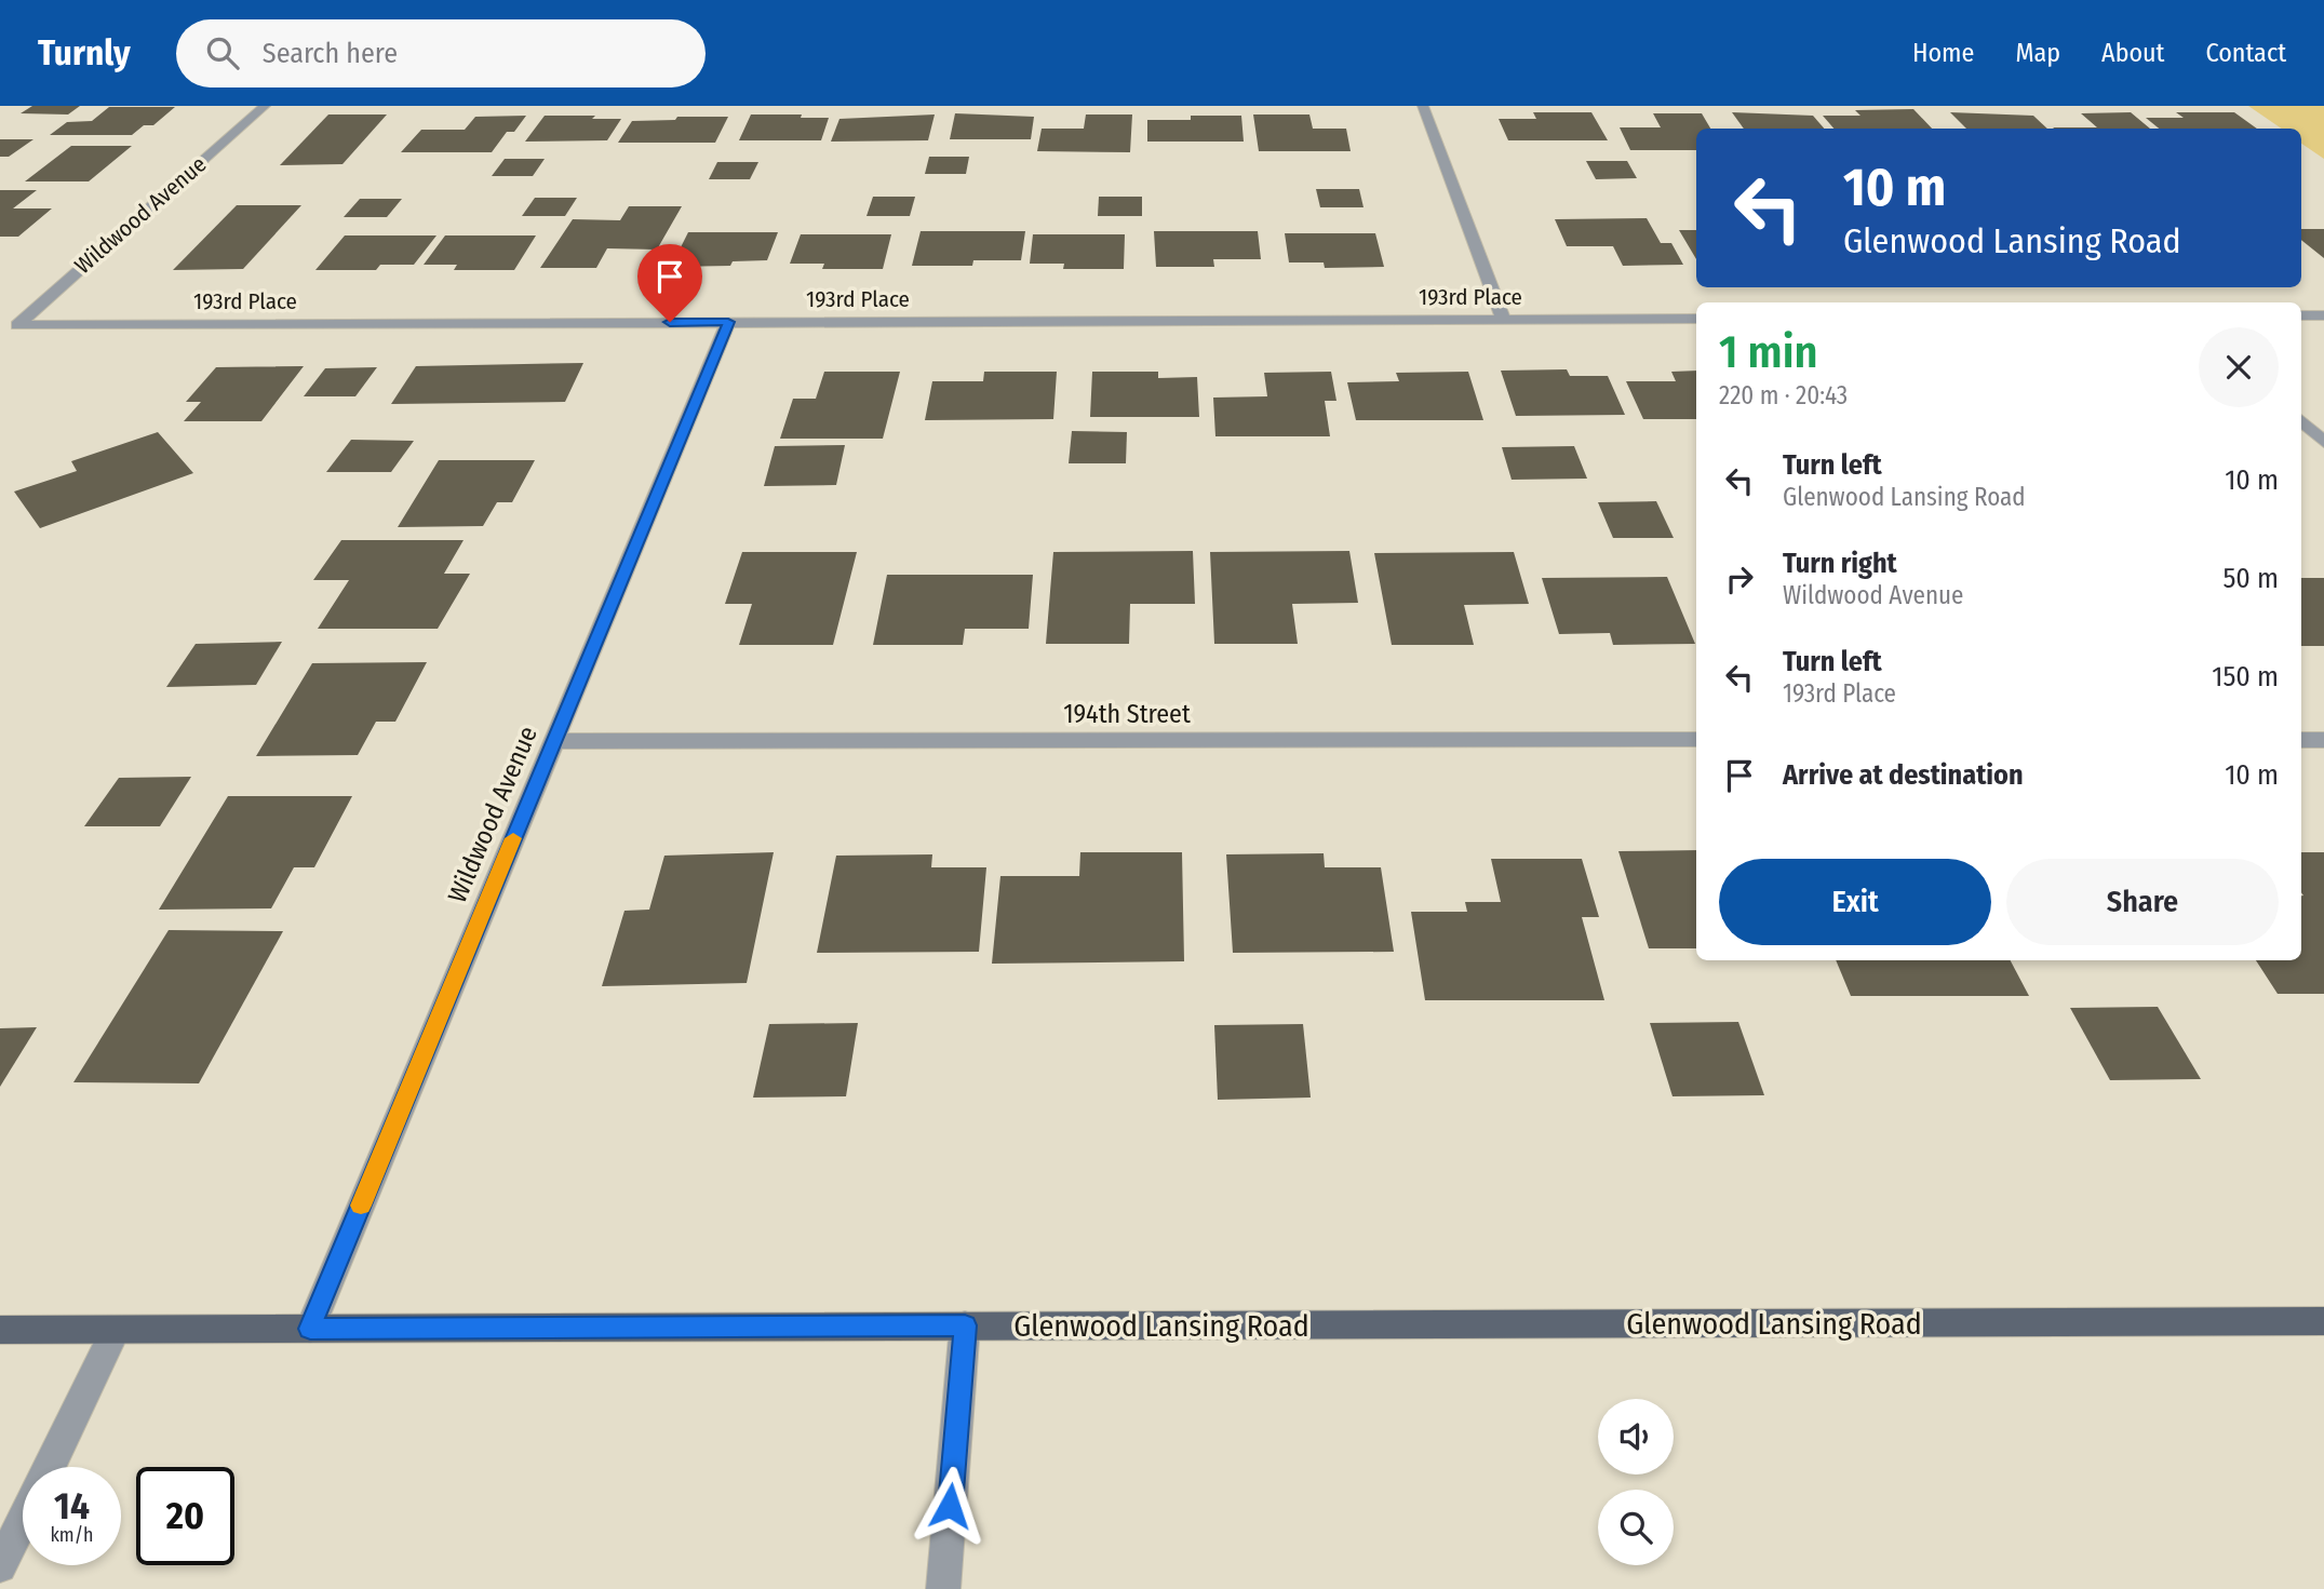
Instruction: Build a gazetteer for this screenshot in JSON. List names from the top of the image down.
{
  "streets": {
    "main road": ["Glenwood Lansing Road"],
    "street": ["Wildwood Avenue", "193rd Place", "194th Street"]
  },
  "crossings": [
    ["Wildwood Avenue", "193rd Place"],
    ["Wildwood Avenue", "194th Street"],
    ["Wildwood Avenue", "Glenwood Lansing Road"]
  ],
  "page": {
    "header": "Turnly",
    "search": "Search here",
    "nav": [
      "Home",
      "Map",
      "About",
      "Contact"
    ],
    "turn": ["10 m", "Glenwood Lansing Road"],
    "heading": ["1 min", "220 m · 20:43"],
    "list": [
      {
        "name": "Turn left",
        "note": "Glenwood Lansing Road",
        "value": "10 m"
      },
      {
        "name": "Turn right",
        "note": "Wildwood Avenue",
        "value": "50 m"
      },
      {
        "name": "Turn left",
        "note": "193rd Place",
        "value": "150 m"
      },
      {
        "name": "Arrive at destination",
        "value": "10 m"
      }
    ],
    "buttons": ["Exit", "Share"],
    "speed": "14 km/h",
    "limit": "20"
  }
}
